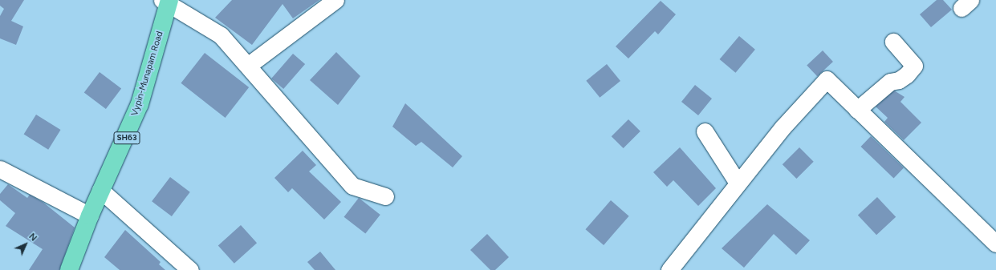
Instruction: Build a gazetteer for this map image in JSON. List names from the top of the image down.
{
  "streets": {
    "main road": ["Vypin-Munapam Road", "SH63"]
  },
  "north": "top right"
}
